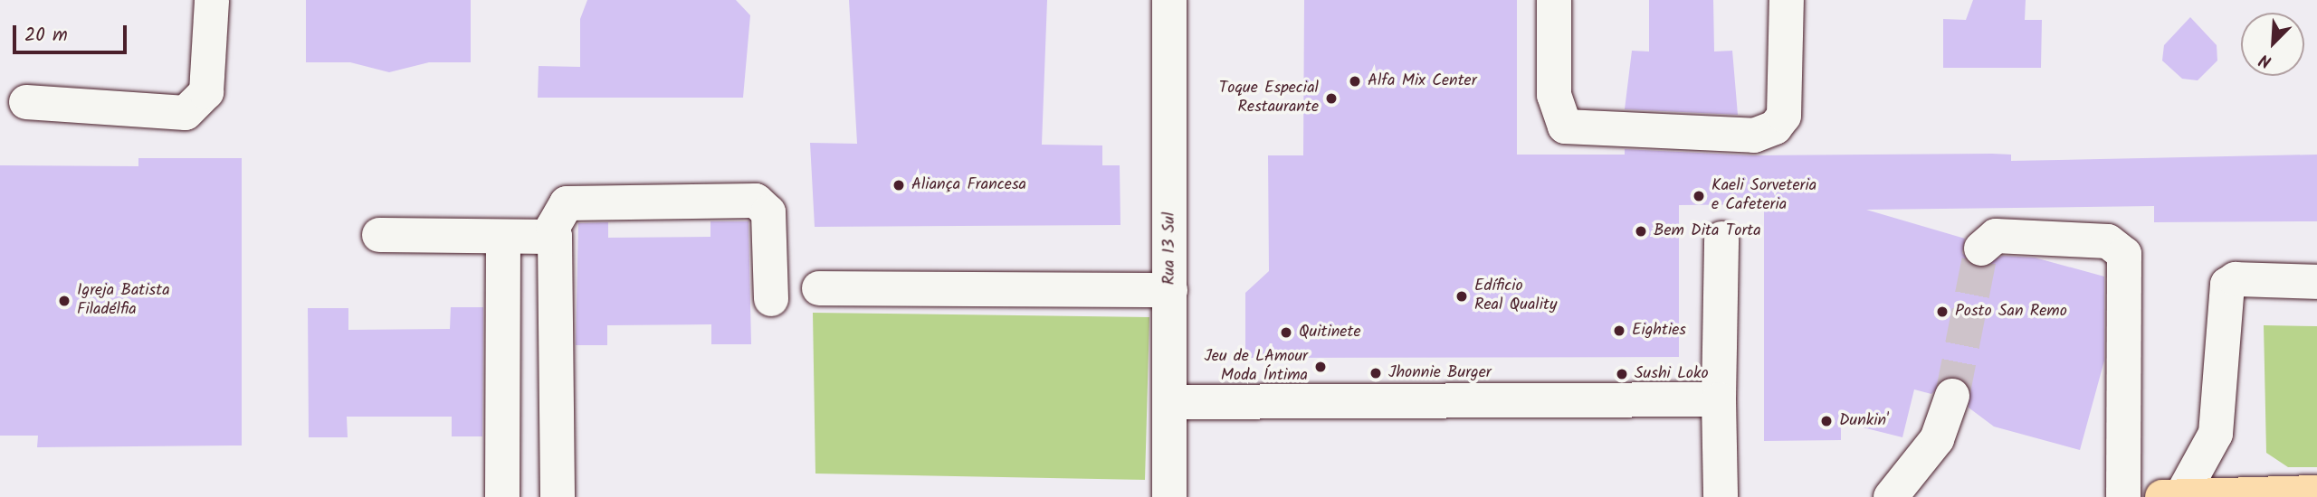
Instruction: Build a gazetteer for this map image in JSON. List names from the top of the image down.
{
  "streets": {
    "street": ["Rua 13 Sul"]
  },
  "places": [
    "Alfa Mix Center",
    "Toque Especial Restaurante",
    "Aliança Francesa",
    "Kaeli Sorveteria e Cafeteria",
    "Bem Dita Torta",
    "Edíficio Real Quality",
    "Igreja Batista Filadélfia",
    "Posto San Remo",
    "Eighties",
    "Quitinete",
    "Jeu de LAmour Moda Íntima",
    "Jhonnie Burger",
    "Sushi Loko",
    "Dunkin'"
  ],
  "scale_bar": "20 m",
  "north": "bottom left"
}
